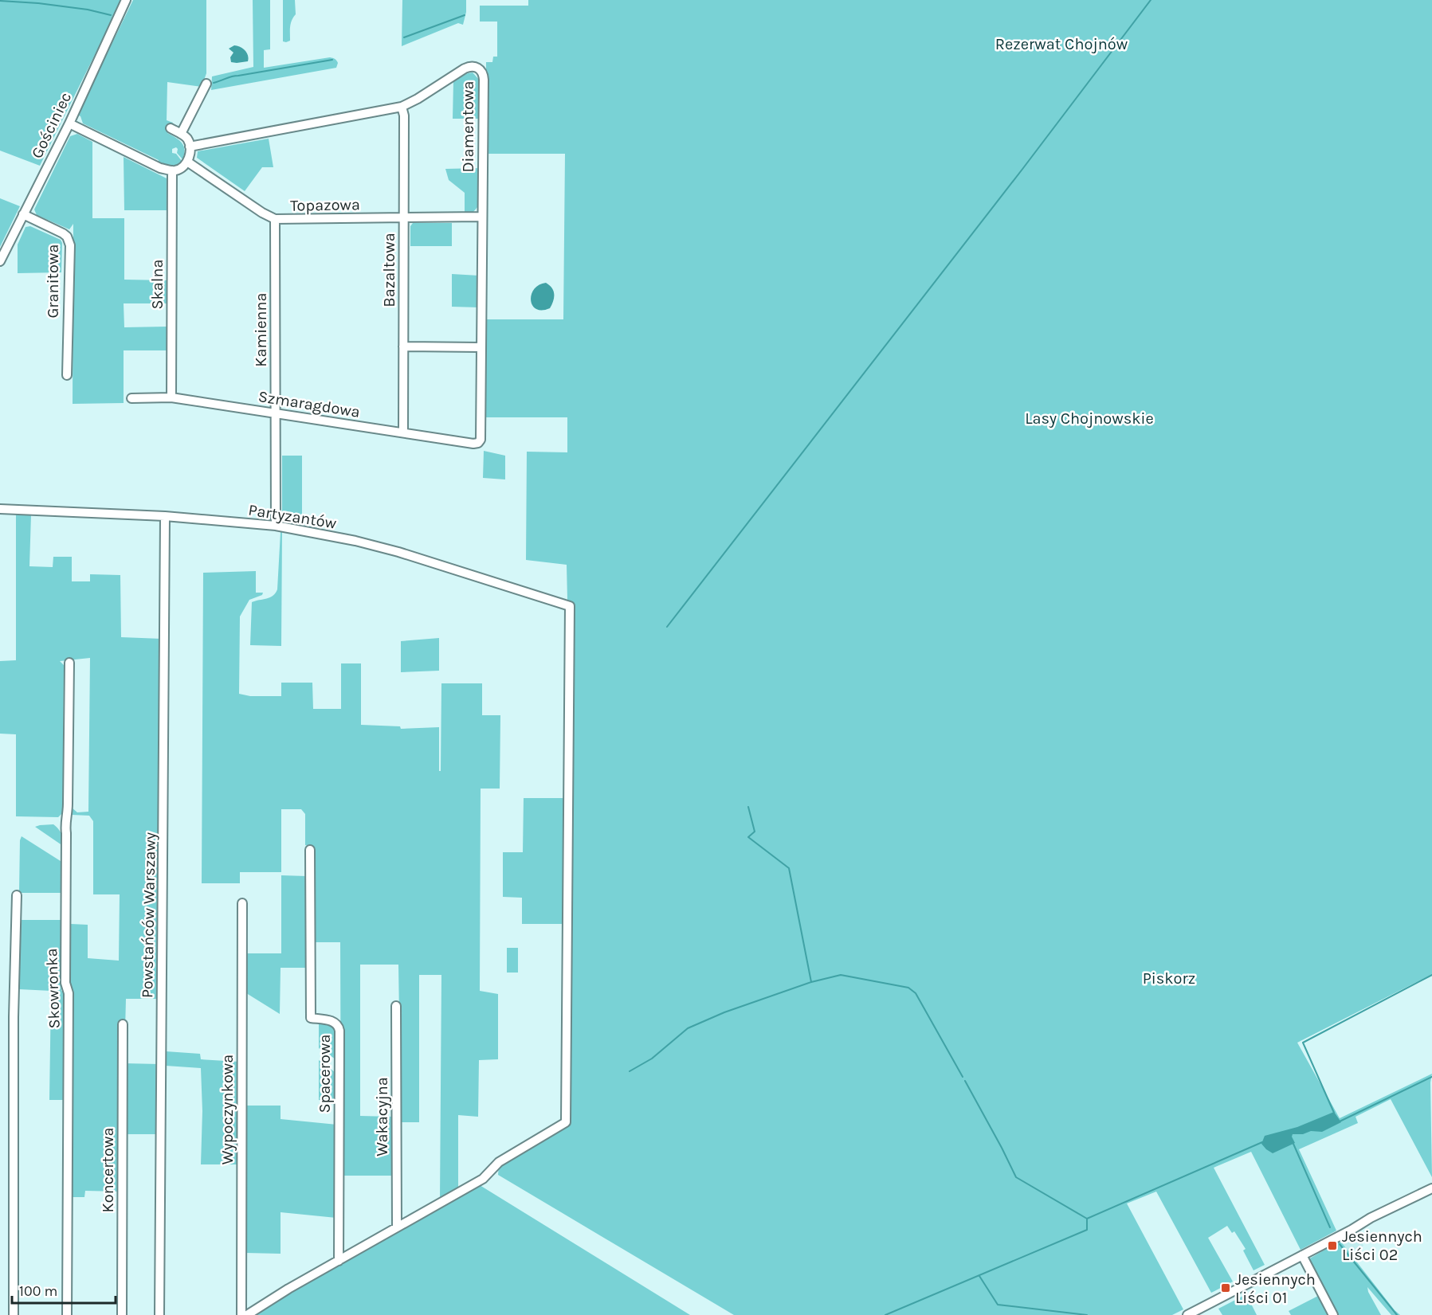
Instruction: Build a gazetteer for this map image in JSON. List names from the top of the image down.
{
  "streets": {
    "street": [
      "Gościniec",
      "Diamentowa",
      "Topazowa",
      "Bazaltowa",
      "Granitowa",
      "Skalna",
      "Kamienna",
      "Szmaragdowa",
      "Partyzantów",
      "Powstańców Warszawy",
      "Skowronka",
      "Spacerowa",
      "Wypoczynkowa",
      "Wakacyjna",
      "Koncertowa"
    ]
  },
  "crossings": [
    ["Gościniec", "Granitowa"],
    ["Diamentowa", "Topazowa"],
    ["Diamentowa", "Bazaltowa"],
    ["Diamentowa", "Szmaragdowa"],
    ["Topazowa", "Bazaltowa"],
    ["Topazowa", "Kamienna"],
    ["Bazaltowa", "Szmaragdowa"],
    ["Skalna", "Szmaragdowa"],
    ["Kamienna", "Szmaragdowa"],
    ["Kamienna", "Partyzantów"],
    ["Partyzantów", "Powstańców Warszawy"],
    ["Partyzantów", "Wakacyjna"]
  ],
  "parks": ["Rezerwat Chojnów", "Lasy Chojnowskie", "Piskorz"],
  "places": {
    "transit": ["Jesiennych Liści 02", "Jesiennych Liści 01"]
  },
  "scale_bar": "100 m"
}
